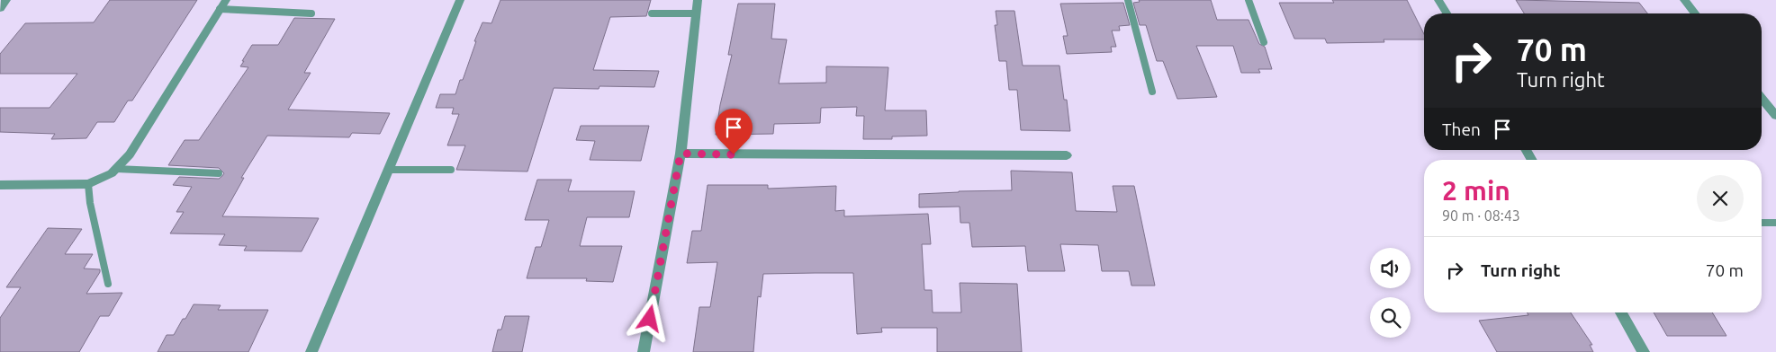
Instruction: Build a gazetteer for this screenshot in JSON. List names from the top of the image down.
{
  "page": {
    "turn": ["70 m", "Turn right"],
    "then": "Then",
    "heading": ["2 min", "90 m · 08:43"],
    "list": [
      {
        "name": "Turn right",
        "value": "70 m"
      }
    ]
  }
}
